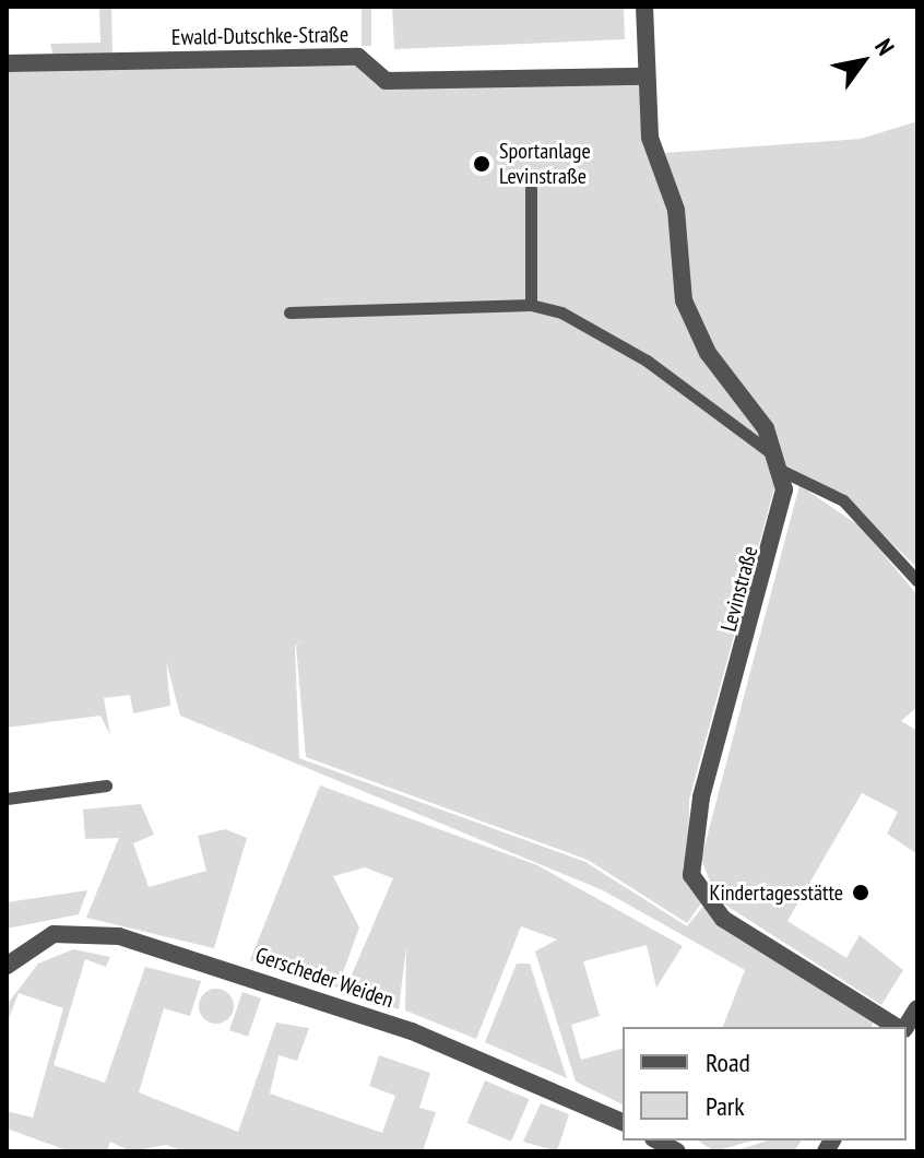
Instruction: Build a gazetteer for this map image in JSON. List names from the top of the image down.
{
  "streets": {
    "street": ["Ewald-Dutschke-Straße", "Levinstraße", "Gerscheder Weiden"]
  },
  "places": ["Sportanlage Levinstraße", "Kindertagesstätte"],
  "legend": ["Road", "Park"],
  "north": "top right"
}
